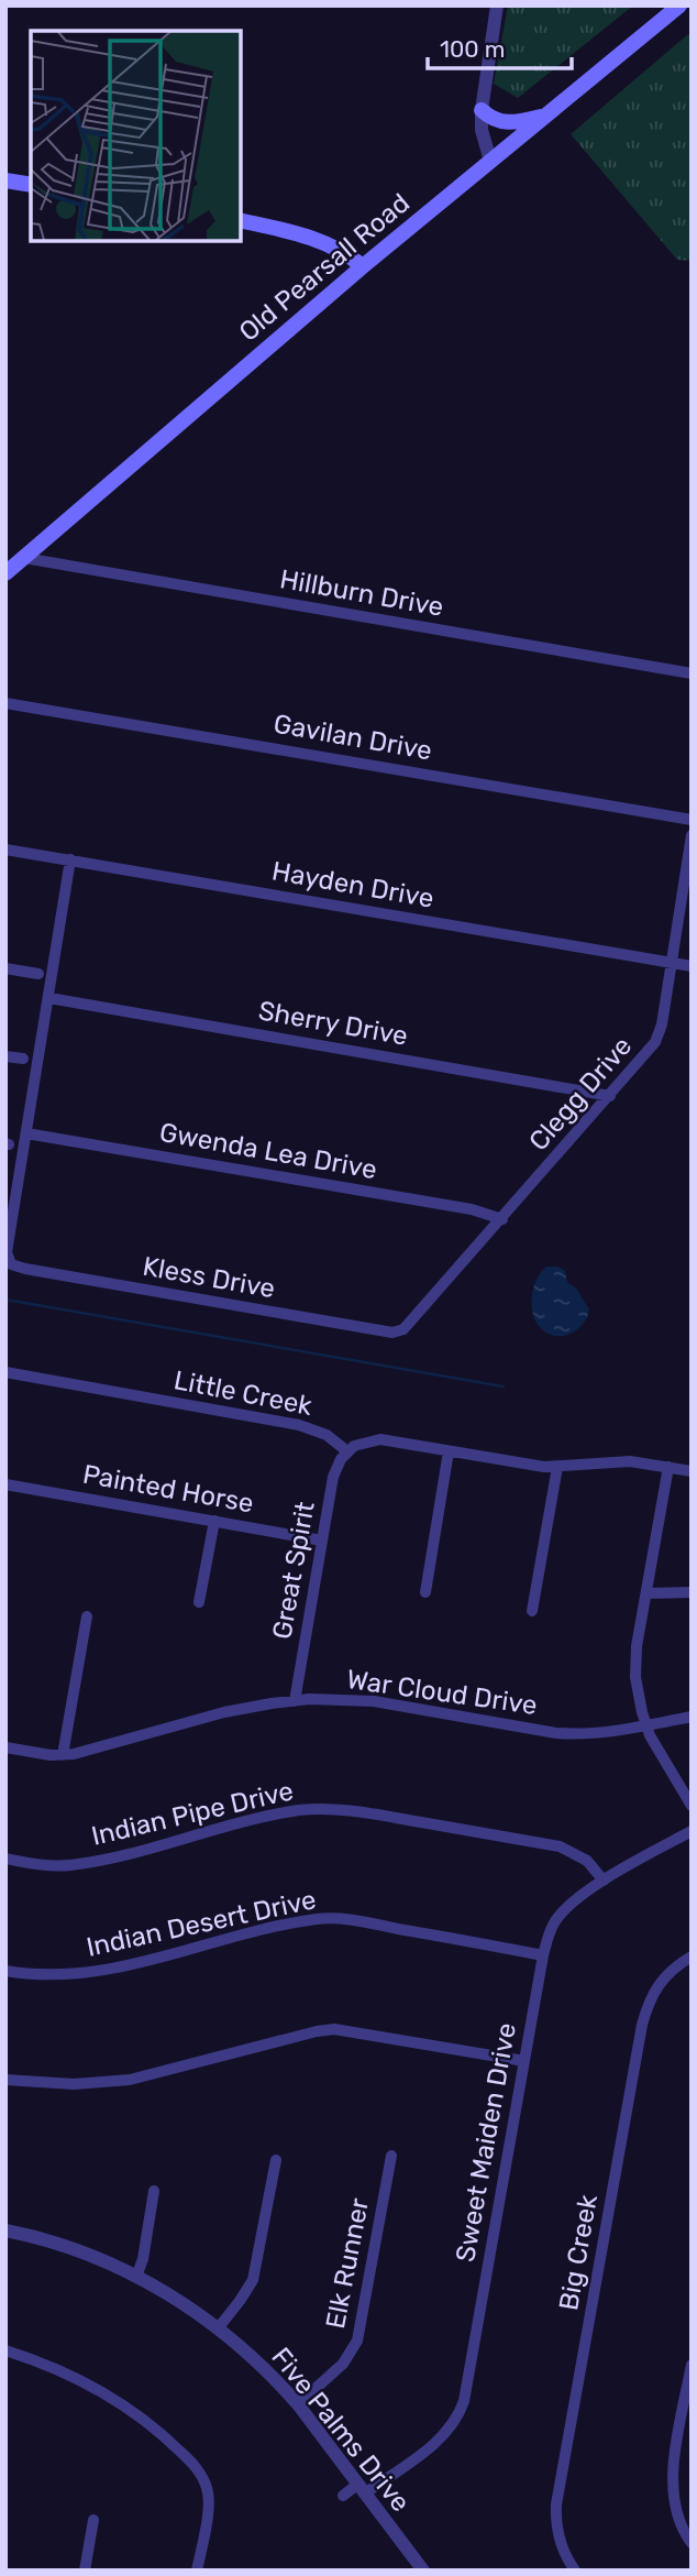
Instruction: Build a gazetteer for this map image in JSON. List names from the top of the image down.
{
  "streets": {
    "main road": ["Old Pearsall Road"],
    "street": [
      "Hillburn Drive",
      "Gavilan Drive",
      "Hayden Drive",
      "Sherry Drive",
      "Clegg Drive",
      "Gwenda Lea Drive",
      "Kless Drive",
      "Little Creek",
      "Painted Horse",
      "Great Spirit",
      "War Cloud Drive",
      "Indian Pipe Drive",
      "Indian Desert Drive",
      "Sweet Maiden Drive",
      "Big Creek",
      "Elk Runner",
      "Five Palms Drive"
    ]
  },
  "crossings": [
    ["Old Pearsall Road", "Hillburn Drive"],
    ["Hayden Drive", "Clegg Drive"],
    ["Sherry Drive", "Clegg Drive"],
    ["Clegg Drive", "Gwenda Lea Drive"],
    ["Clegg Drive", "Kless Drive"],
    ["Gwenda Lea Drive", "Kless Drive"],
    ["Little Creek", "Great Spirit"],
    ["Painted Horse", "Great Spirit"],
    ["Great Spirit", "War Cloud Drive"],
    ["Indian Pipe Drive", "Sweet Maiden Drive"],
    ["Indian Desert Drive", "Sweet Maiden Drive"],
    ["Sweet Maiden Drive", "Five Palms Drive"],
    ["Elk Runner", "Five Palms Drive"]
  ],
  "scale_bar": "100 m"
}
